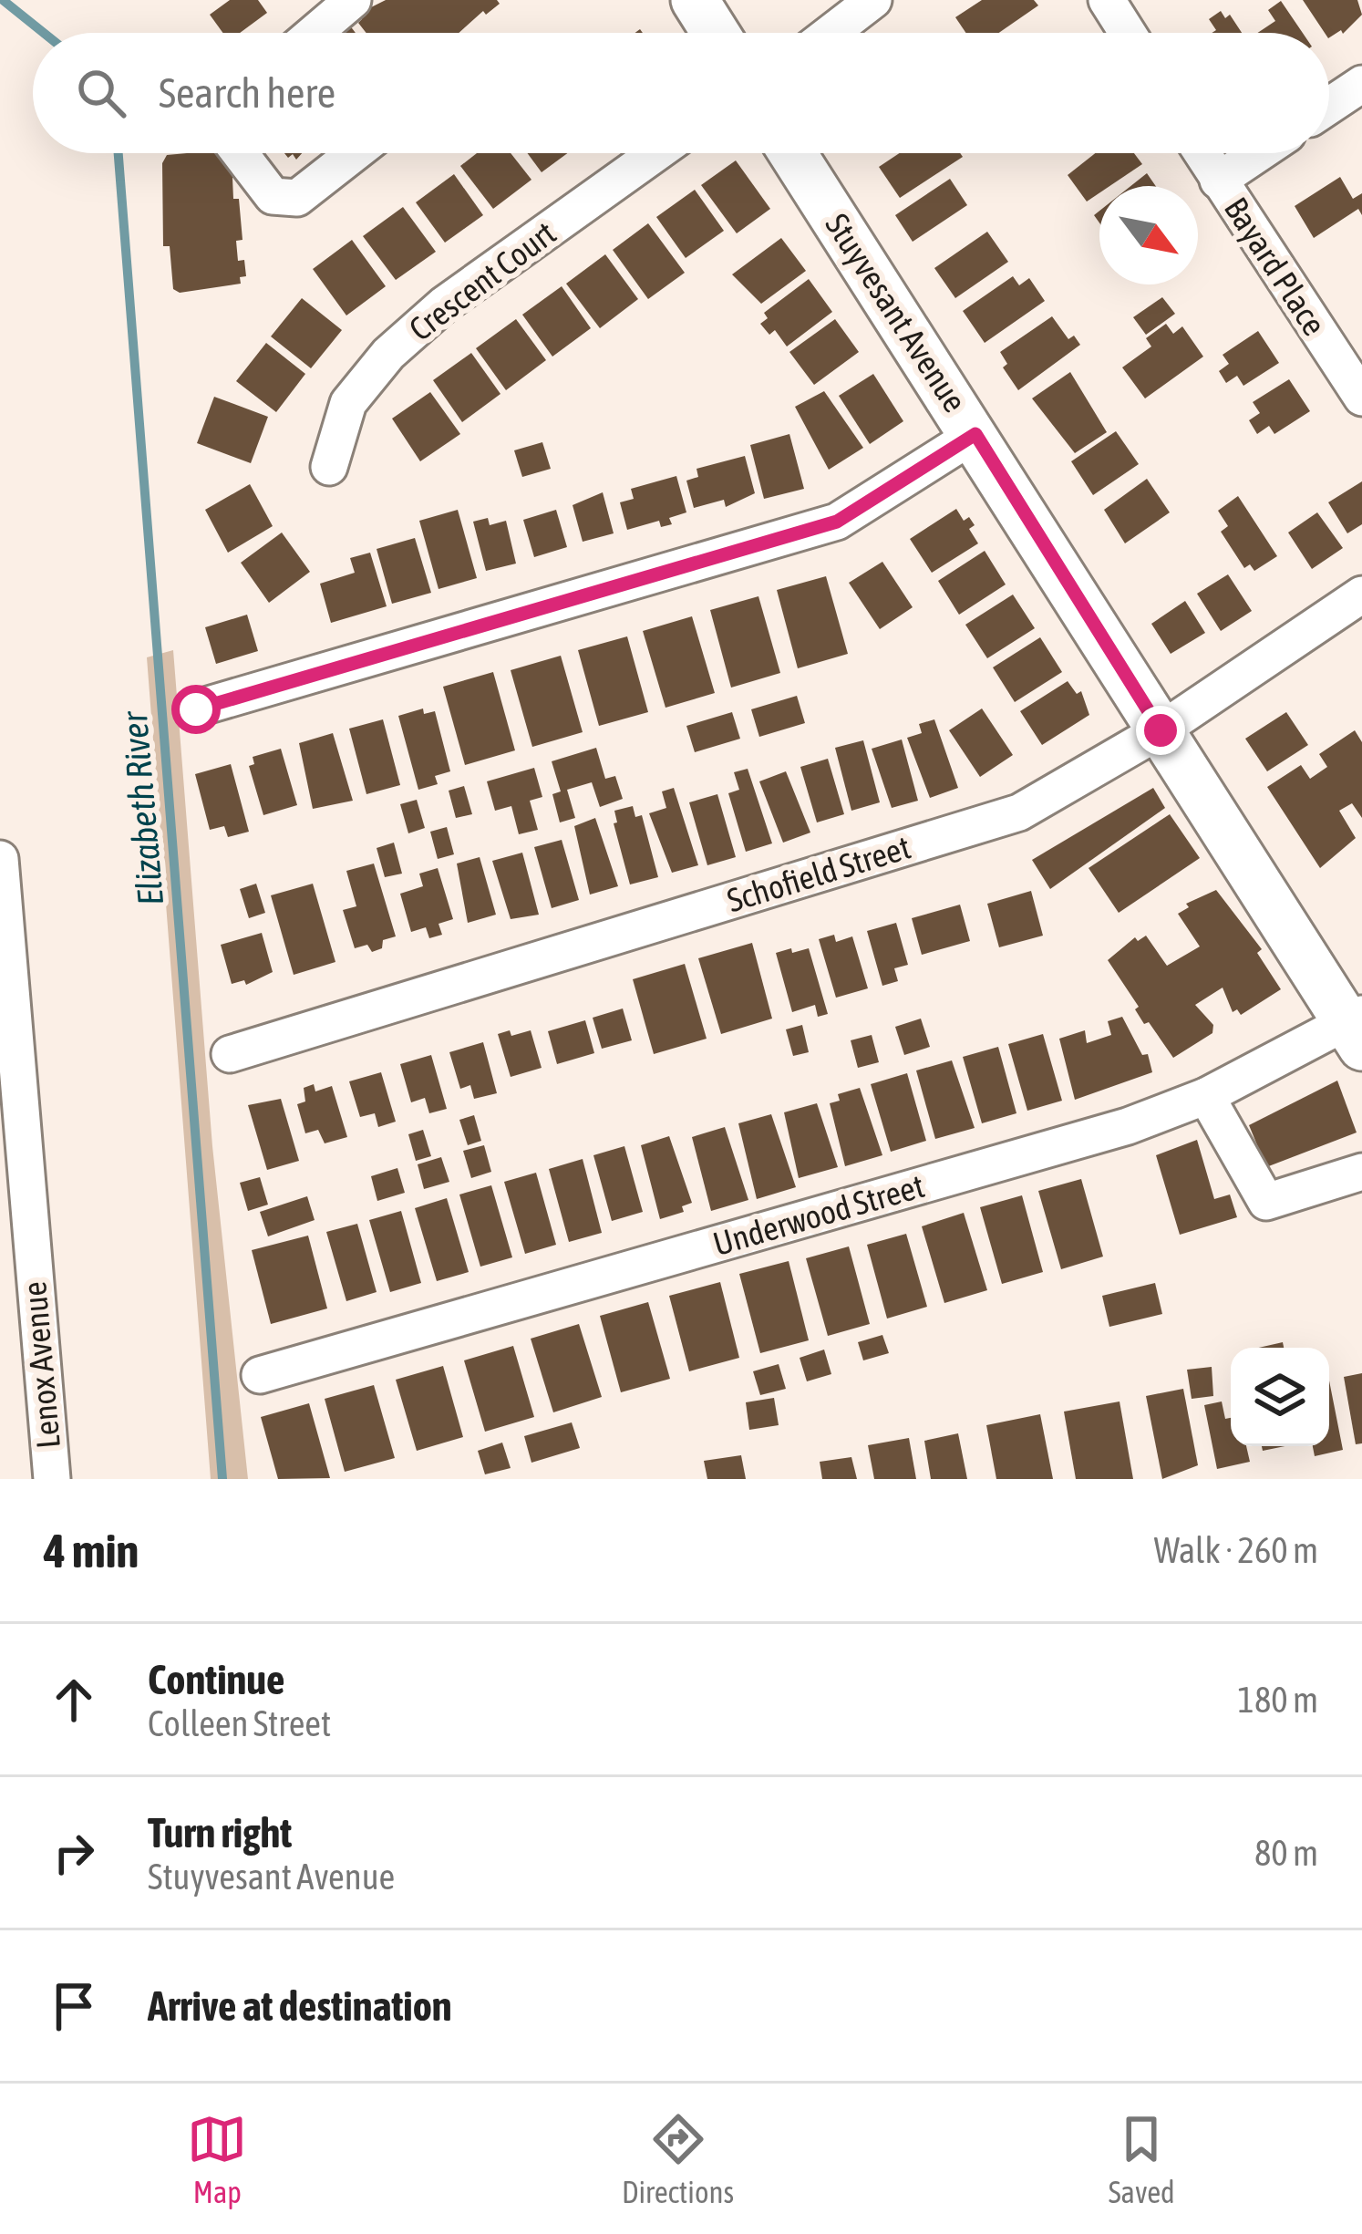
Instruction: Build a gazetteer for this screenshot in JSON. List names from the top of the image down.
{
  "streets": {
    "main road": ["Stuyvesant Avenue"],
    "street": [
      "Bayard Place",
      "Crescent Court",
      "Schofield Street",
      "Underwood Street",
      "Lenox Avenue"
    ]
  },
  "crossings": [
    ["Stuyvesant Avenue", "Schofield Street"],
    ["Stuyvesant Avenue", "Underwood Street"]
  ],
  "water": ["Elizabeth River"],
  "north": "bottom right",
  "page": {
    "search": "Search here",
    "heading": ["4 min", "Walk · 260 m"],
    "list": [
      ["Continue", "Colleen Street", "180 m"],
      ["Turn right", "Stuyvesant Avenue", "80 m"],
      "Arrive at destination"
    ],
    "nav": ["Map", "Directions", "Saved"]
  }
}
